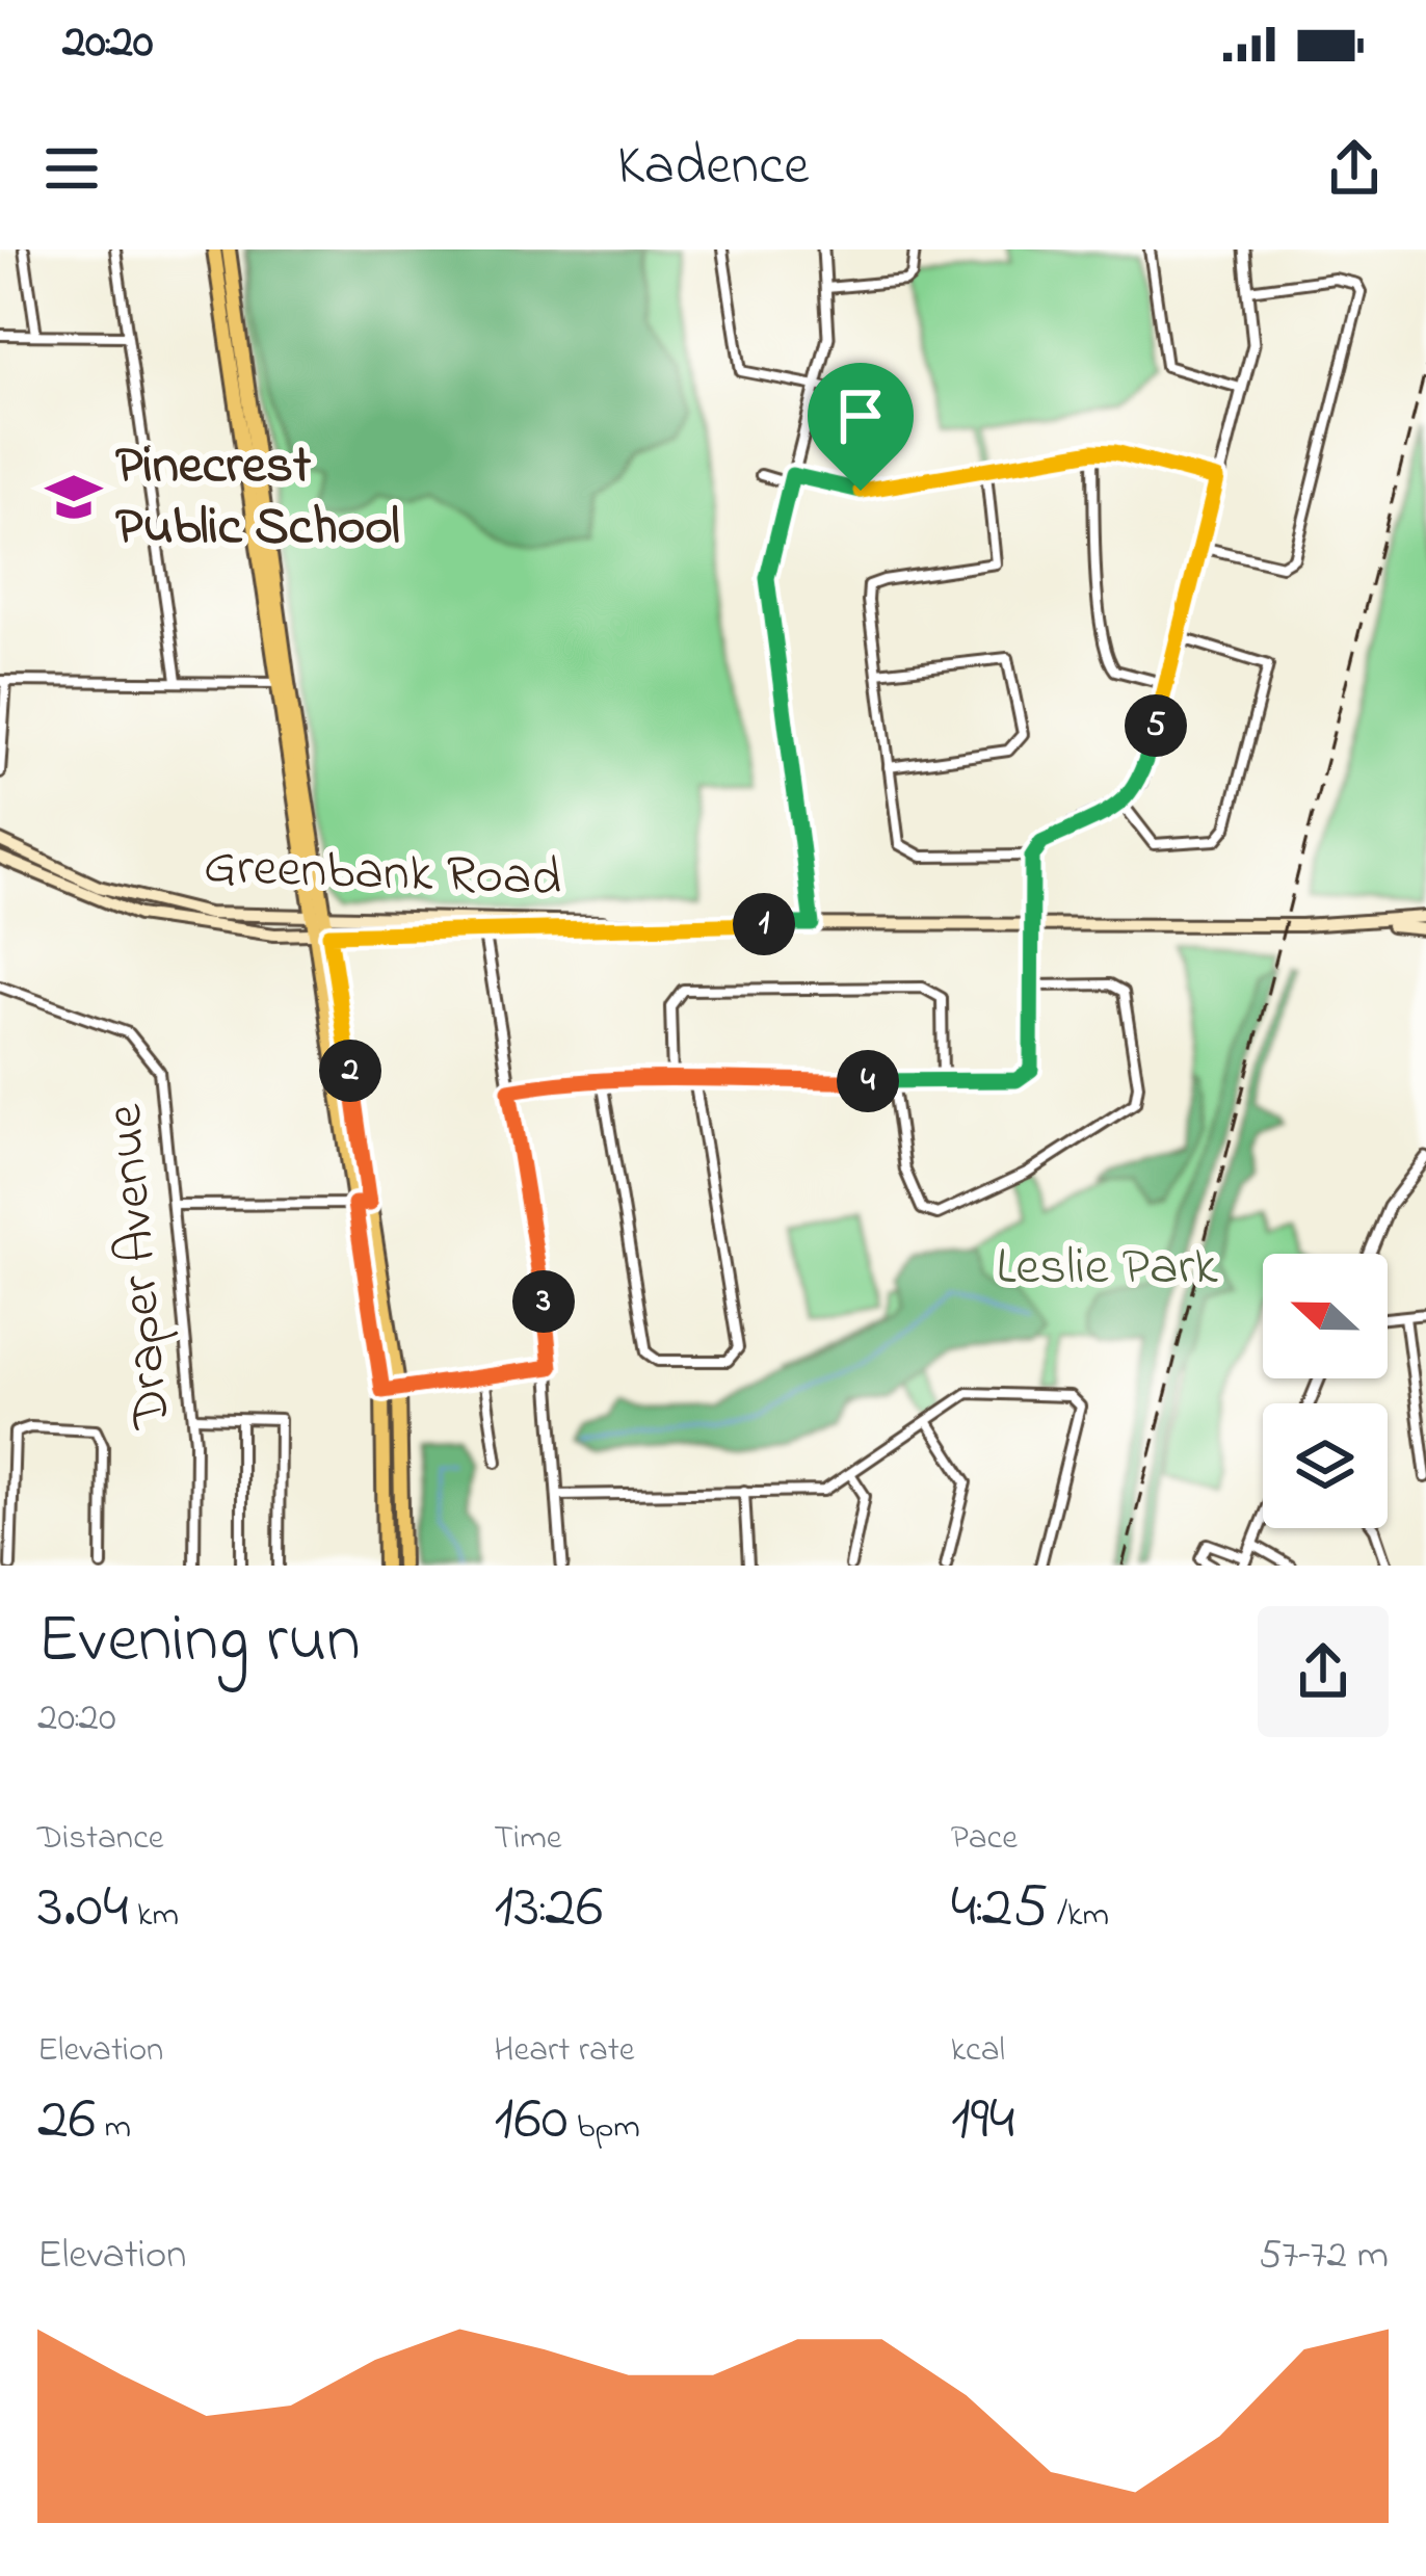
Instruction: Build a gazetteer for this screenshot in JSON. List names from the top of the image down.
{
  "streets": {
    "main road": ["Greenbank Road"],
    "street": ["Draper Avenue"]
  },
  "parks": ["Leslie Park"],
  "places": {
    "school or university": ["Pinecrest Public School"]
  },
  "north": "left",
  "page": {
    "status": "20:20",
    "header": "Kadence",
    "pins": [
      "5",
      "1",
      "2",
      "4",
      "3"
    ],
    "heading": ["Evening run", "20:20"],
    "stats": [
      ["Distance", "3.04 km"],
      ["Time", "13:26"],
      ["Pace", "4:25 /km"],
      ["Elevation", "26 m"],
      ["Heart rate", "160 bpm"],
      ["kcal", "194"]
    ],
    "chart": ["Elevation", "57–72 m"]
  }
}
